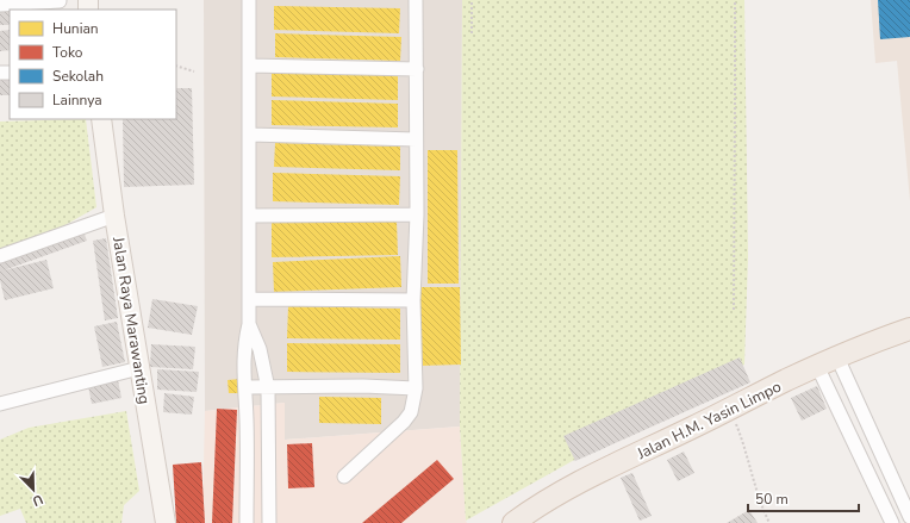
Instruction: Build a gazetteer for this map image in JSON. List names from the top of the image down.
{
  "streets": {
    "main road": ["Jalan H.M. Yasin Limpo"],
    "street": ["Jalan Raya Marawanting"]
  },
  "legend": [
    "Hunian",
    "Toko",
    "Sekolah",
    "Lainnya"
  ],
  "scale_bar": "50 m",
  "north": "bottom right"
}
